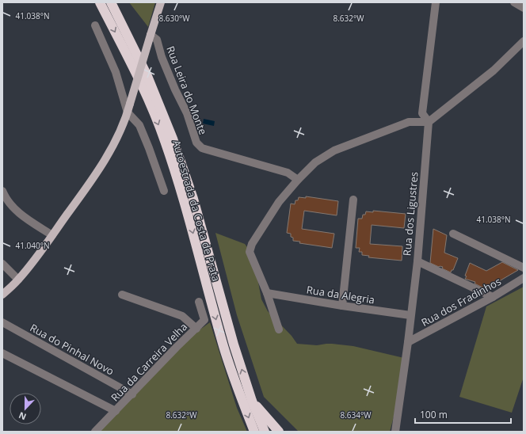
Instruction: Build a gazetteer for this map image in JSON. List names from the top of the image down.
{
  "streets": {
    "highway": ["Autoestrada da Costa de Prata"],
    "street": [
      "Rua Leira do Monte",
      "Rua dos Ligustres",
      "Rua da Alegria",
      "Rua dos Fradinhos",
      "Rua do Pinhal Novo",
      "Rua da Carreira Velha"
    ]
  },
  "crossings": [
    ["Rua dos Ligustres", "Rua da Alegria"],
    ["Rua dos Ligustres", "Rua dos Fradinhos"],
    ["Rua do Pinhal Novo", "Rua da Carreira Velha"]
  ],
  "scale_bar": "100 m",
  "north": "bottom",
  "coordinates": [
    "41.038°N",
    "8.630°W",
    "8.632°W",
    "41.040°N",
    "8.634°W"
  ]
}
